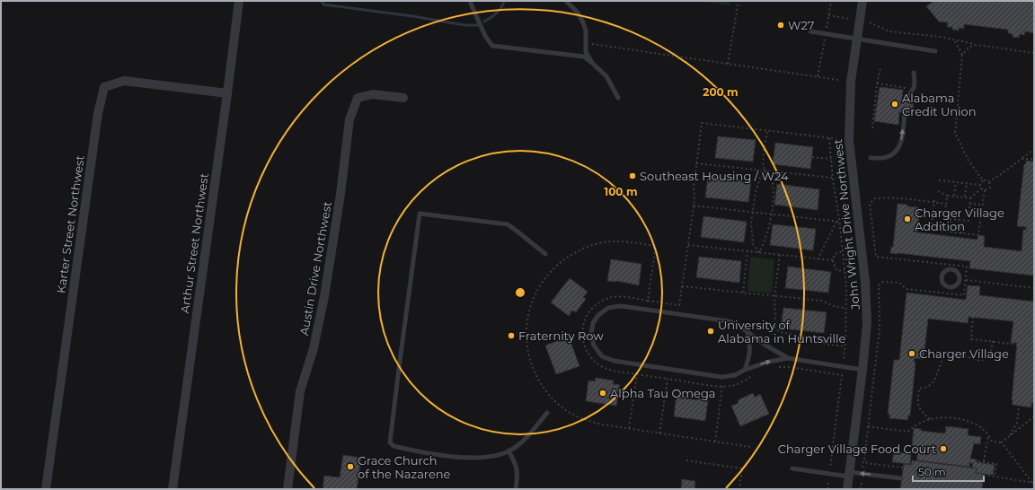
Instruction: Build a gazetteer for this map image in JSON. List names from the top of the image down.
{
  "streets": {
    "street": [
      "Karter Street Northwest",
      "John Wright Drive Northwest",
      "Arthur Street Northwest",
      "Austin Drive Northwest"
    ]
  },
  "crossings": [
    ["Karter Street Northwest", "Arthur Street Northwest"]
  ],
  "places": [
    "W27",
    "Alabama Credit Union",
    "Southeast Housing / W24",
    "Charger Village Addition",
    "University of Alabama in Huntsville",
    "Fraternity Row",
    "Charger Village",
    "Alpha Tau Omega",
    "Charger Village Food Court",
    "Grace Church of the Nazarene"
  ],
  "scale_bar": "50 m",
  "rings": ["200 m", "100 m"]
}
